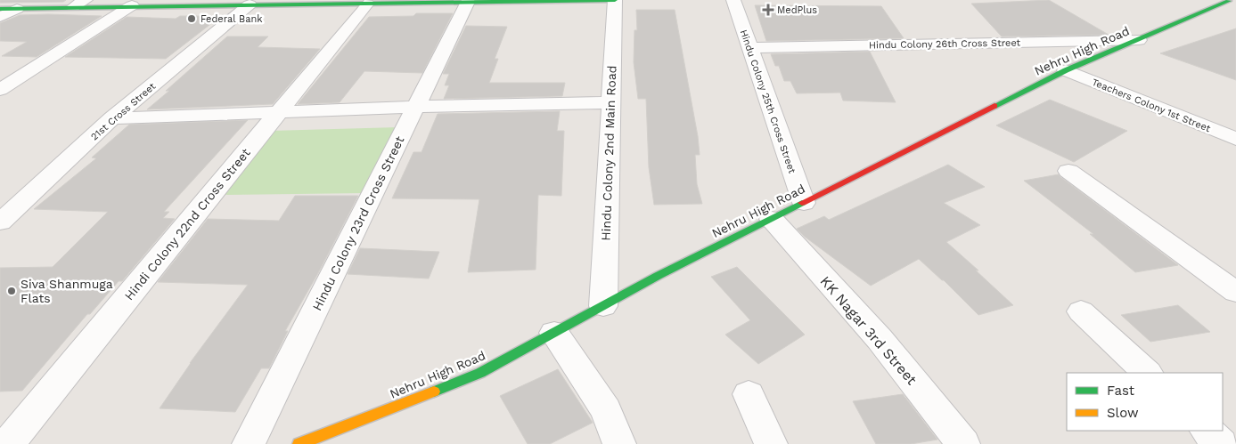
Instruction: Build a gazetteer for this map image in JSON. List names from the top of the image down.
{
  "streets": {
    "street": [
      "Hindu Colony 26th Cross Street",
      "Nehru High Road",
      "Hindu Colony 25th Cross Street",
      "Teachers Colony 1st Street",
      "21st Cross Street",
      "Hindu Colony 2nd Main Road",
      "Hindu Colony 23rd Cross Street",
      "Hindi Colony 22nd Cross Street",
      "KK Nagar 3rd Street"
    ]
  },
  "crossings": [
    ["Hindu Colony 26th Cross Street", "Nehru High Road"],
    ["Hindu Colony 26th Cross Street", "Hindu Colony 25th Cross Street"],
    ["Nehru High Road", "Hindu Colony 25th Cross Street"],
    ["Nehru High Road", "Teachers Colony 1st Street"],
    ["Nehru High Road", "Hindu Colony 2nd Main Road"],
    ["Nehru High Road", "KK Nagar 3rd Street"]
  ],
  "places": {
    "health": ["MedPlus"],
    "other": ["Federal Bank", "Siva Shanmuga Flats"]
  },
  "legend": ["Fast", "Slow"]
}
